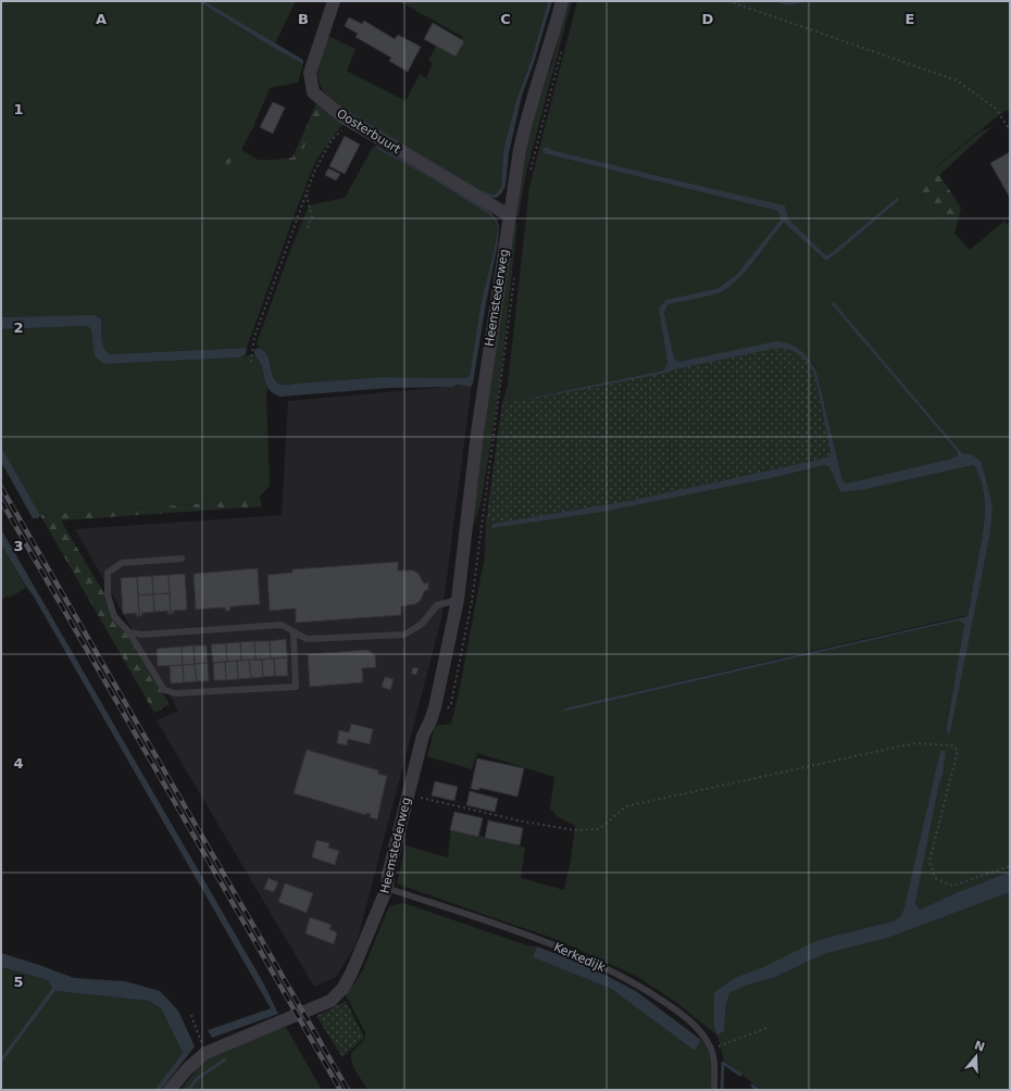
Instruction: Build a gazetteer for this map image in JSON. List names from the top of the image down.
{
  "streets": {
    "street": ["Oosterbuurt", "Heemstederweg"],
    "lane": ["Kerkedijk"]
  },
  "crossings": [
    ["Oosterbuurt", "Heemstederweg"],
    ["Heemstederweg", "Kerkedijk"]
  ],
  "north": "top",
  "grid": {
    "columns": [
      "A",
      "B",
      "C",
      "D",
      "E"
    ],
    "rows": [
      "1",
      "2",
      "3",
      "4",
      "5"
    ]
  }
}
